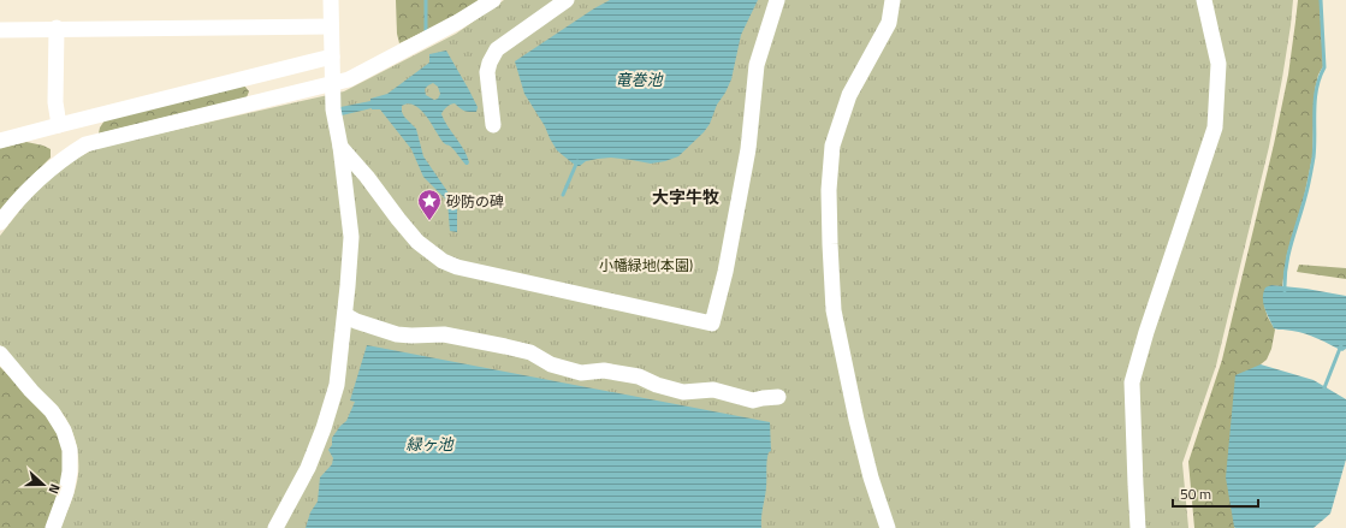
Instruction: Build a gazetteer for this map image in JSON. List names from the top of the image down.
{
  "districts": ["大字牛牧"],
  "water": ["竜巻池", "緑ヶ池"],
  "parks": ["小幡緑地(本園)"],
  "places": {
    "place": ["砂防の碑"]
  },
  "scale_bar": "50 m",
  "north": "right"
}
